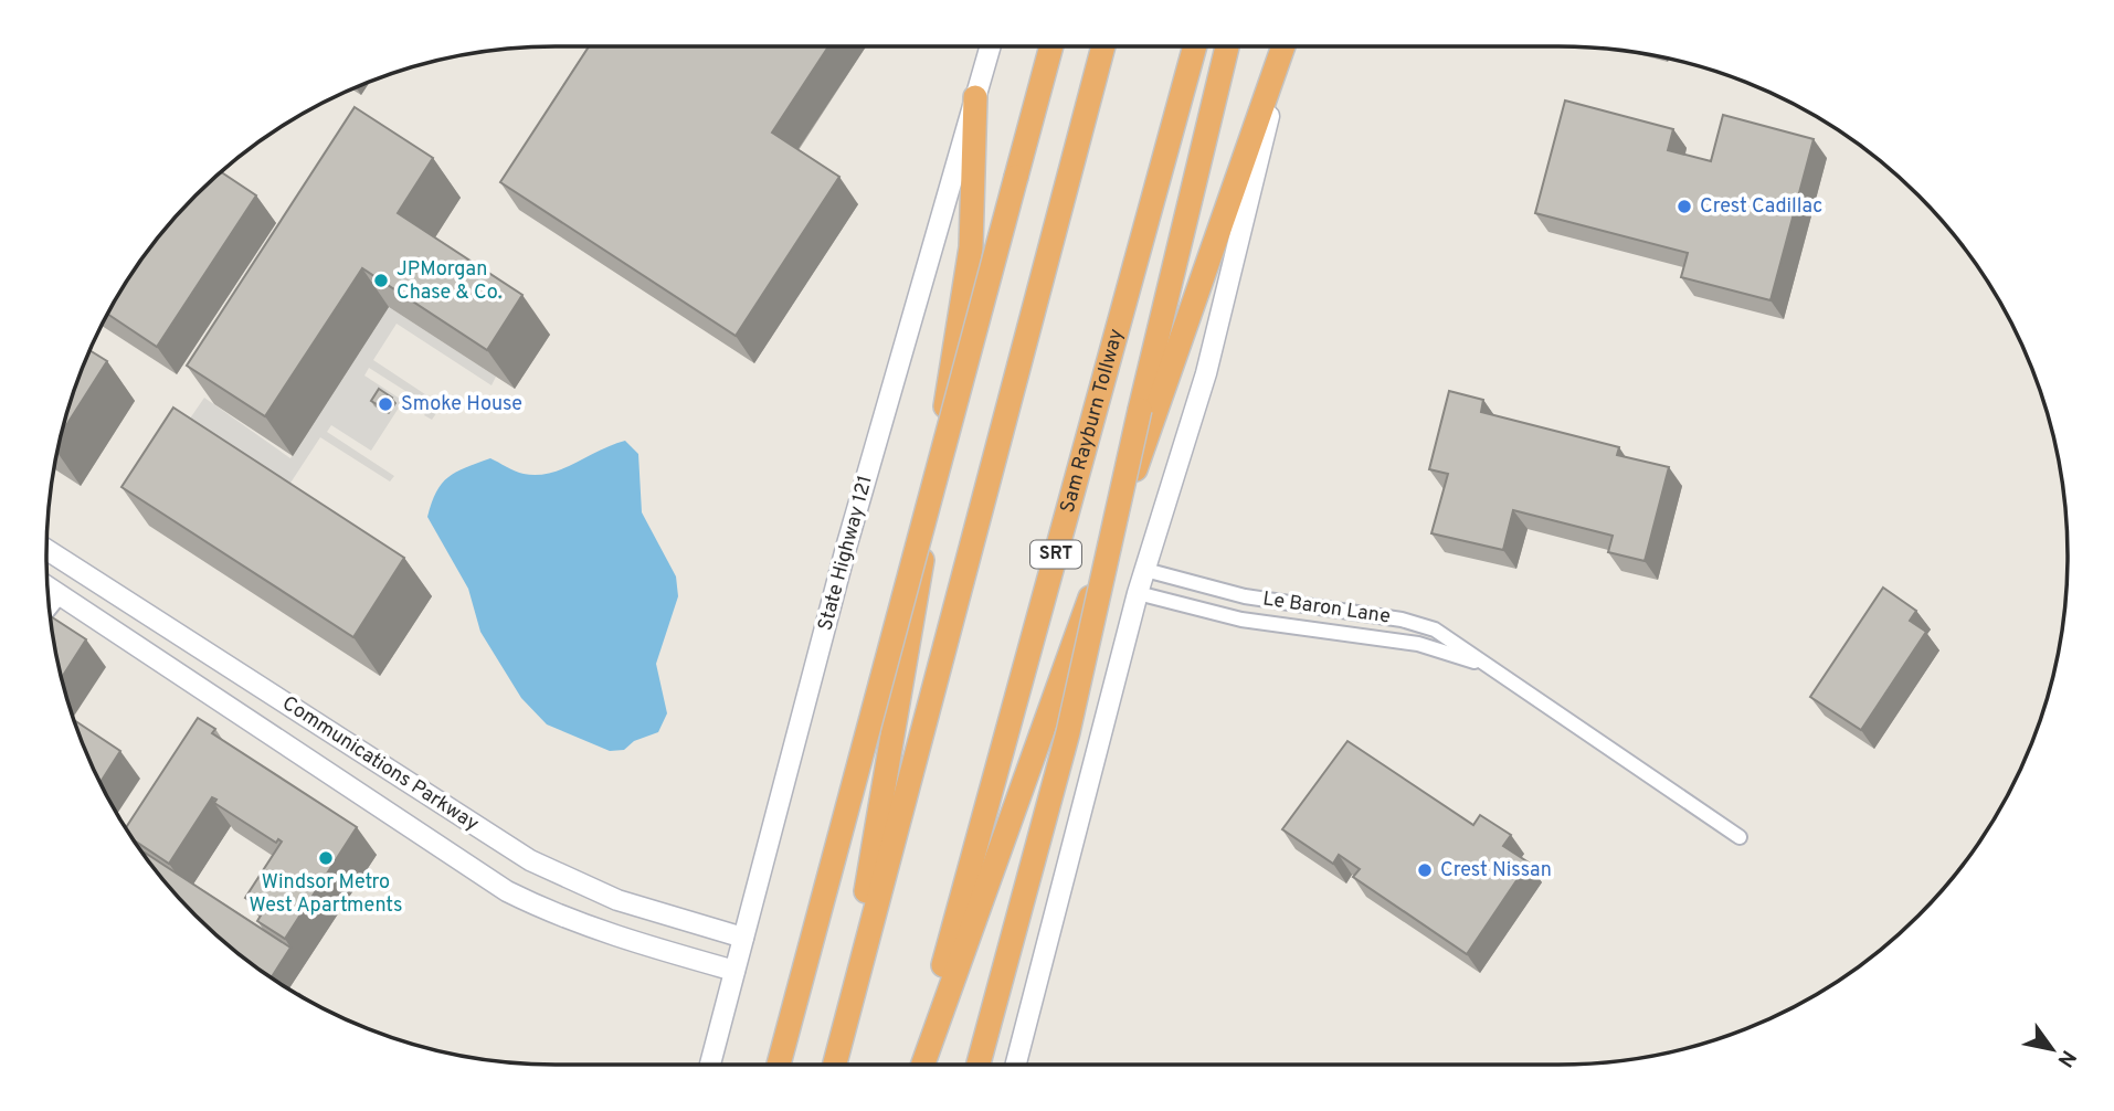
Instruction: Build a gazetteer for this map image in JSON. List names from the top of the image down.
{
  "streets": {
    "highway": ["Sam Rayburn Tollway", "SRT"],
    "main road": ["State Highway 121", "Communications Parkway"],
    "street": ["Le Baron Lane"]
  },
  "crossings": [
    ["State Highway 121", "Communications Parkway"]
  ],
  "places": [
    "Crest Cadillac",
    "JPMorgan Chase & Co.",
    "Smoke House",
    "Windsor Metro West Apartments",
    "Crest Nissan"
  ],
  "north": "bottom right"
}
